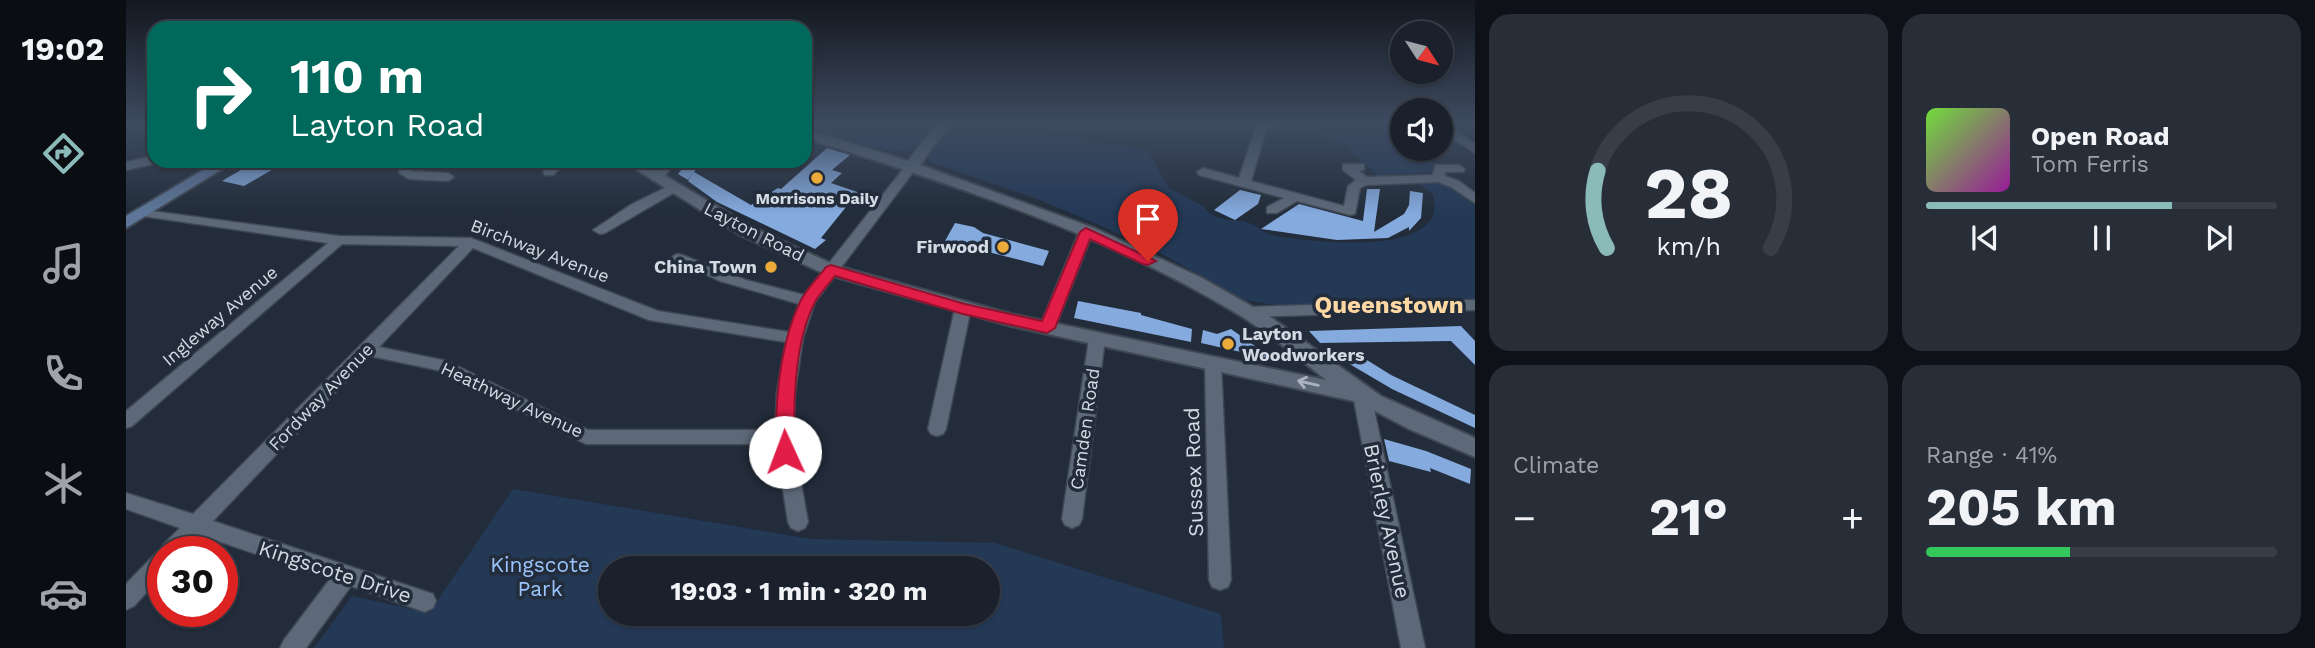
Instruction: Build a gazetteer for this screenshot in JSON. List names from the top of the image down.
{
  "streets": {
    "street": [
      "Layton Road",
      "Birchway Avenue",
      "Ingleway Avenue",
      "Fordway Avenue",
      "Heathway Avenue",
      "Camden Road",
      "Sussex Road",
      "Brierley Avenue",
      "Kingscote Drive"
    ]
  },
  "crossings": [
    ["Layton Road", "Camden Road"],
    ["Layton Road", "Sussex Road"],
    ["Layton Road", "Brierley Avenue"],
    ["Birchway Avenue", "Ingleway Avenue"],
    ["Birchway Avenue", "Fordway Avenue"],
    ["Fordway Avenue", "Heathway Avenue"],
    ["Fordway Avenue", "Kingscote Drive"]
  ],
  "districts": ["Queenstown"],
  "parks": ["Kingscote Park"],
  "places": [
    "Morrisons Daily",
    "Firwood",
    "China Town",
    "Layton Woodworkers"
  ],
  "north": "bottom right",
  "page": {
    "tabs": "19:02",
    "turn": ["110 m", "Layton Road"],
    "song": ["Open Road", "Tom Ferris"],
    "tile": [
      "Climate",
      ["Range · 41%", "205 km"]
    ],
    "heat": ["−", "21°", "+"],
    "limit": "30",
    "trip": "19:03 · 1 min · 320 m",
    "gauge": ["28", "km/h"]
  }
}
